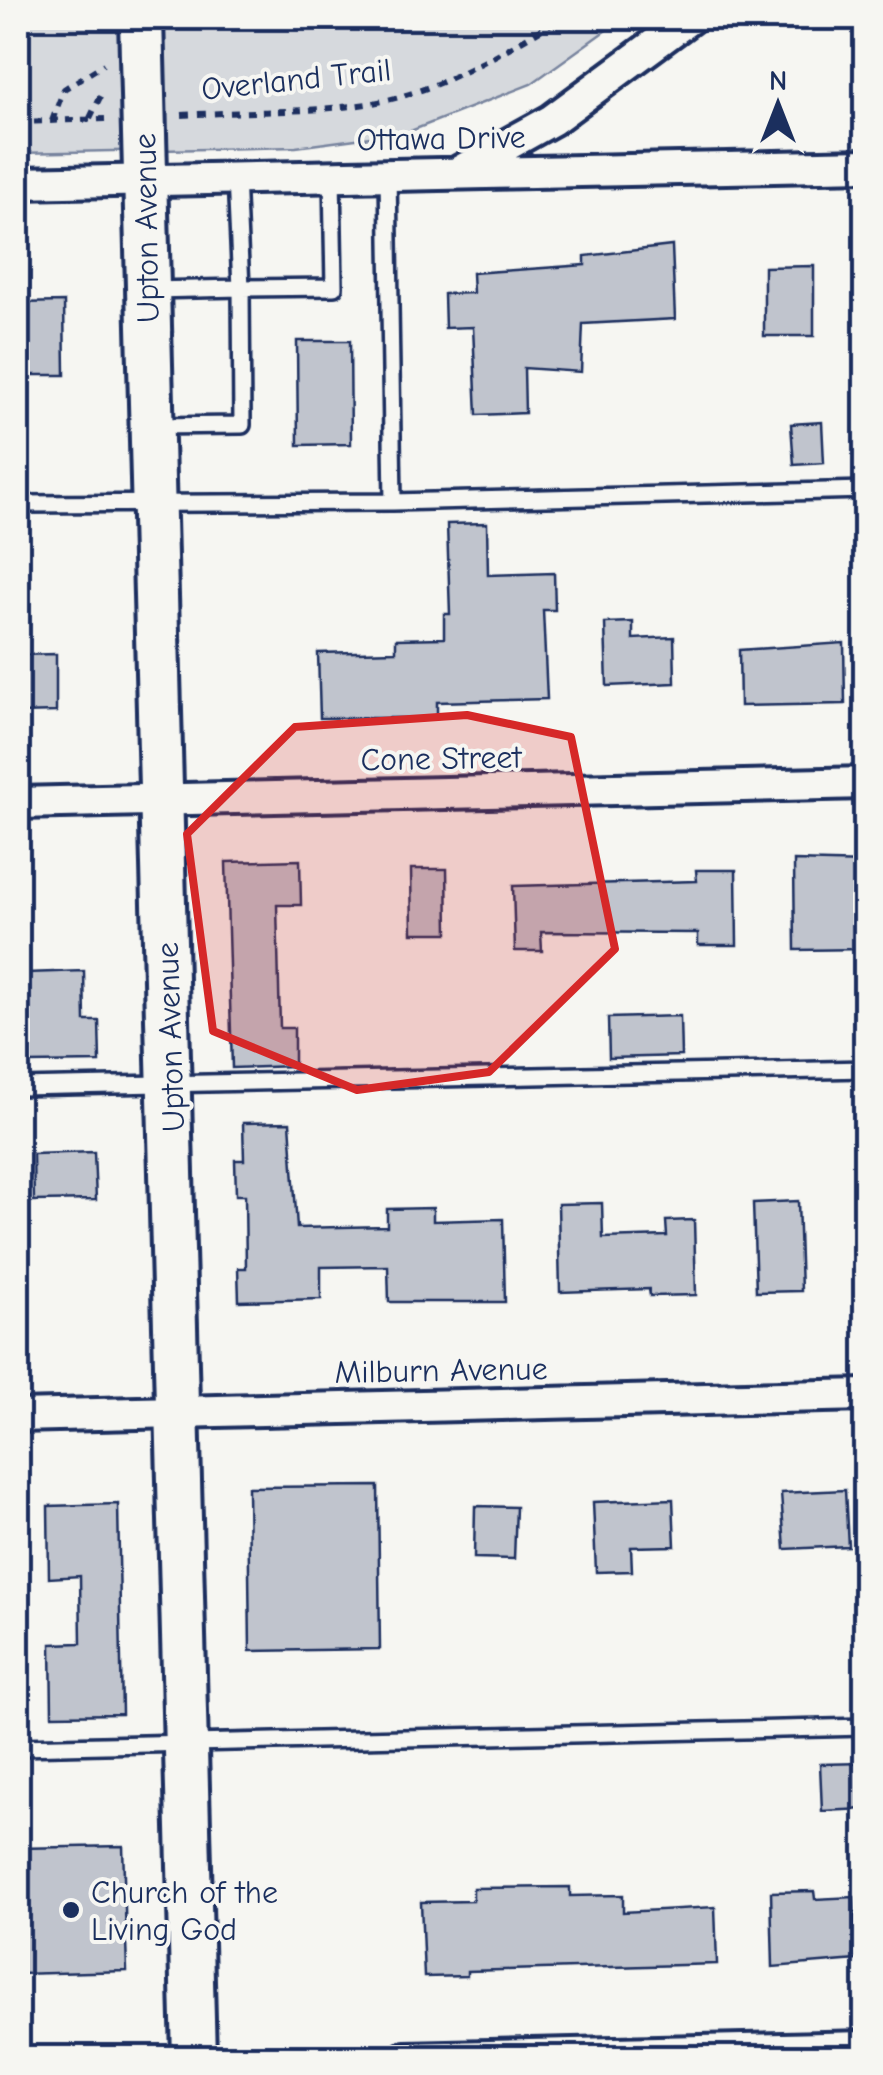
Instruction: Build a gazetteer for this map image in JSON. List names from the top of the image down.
{
  "streets": {
    "street": [
      "Ottawa Drive",
      "Upton Avenue",
      "Cone Street",
      "Milburn Avenue"
    ],
    "path": ["Overland Trail"]
  },
  "crossings": [
    ["Overland Trail", "Upton Avenue"],
    ["Ottawa Drive", "Upton Avenue"],
    ["Upton Avenue", "Cone Street"],
    ["Upton Avenue", "Milburn Avenue"]
  ],
  "places": ["Church of the Living God"],
  "north": "top"
}
